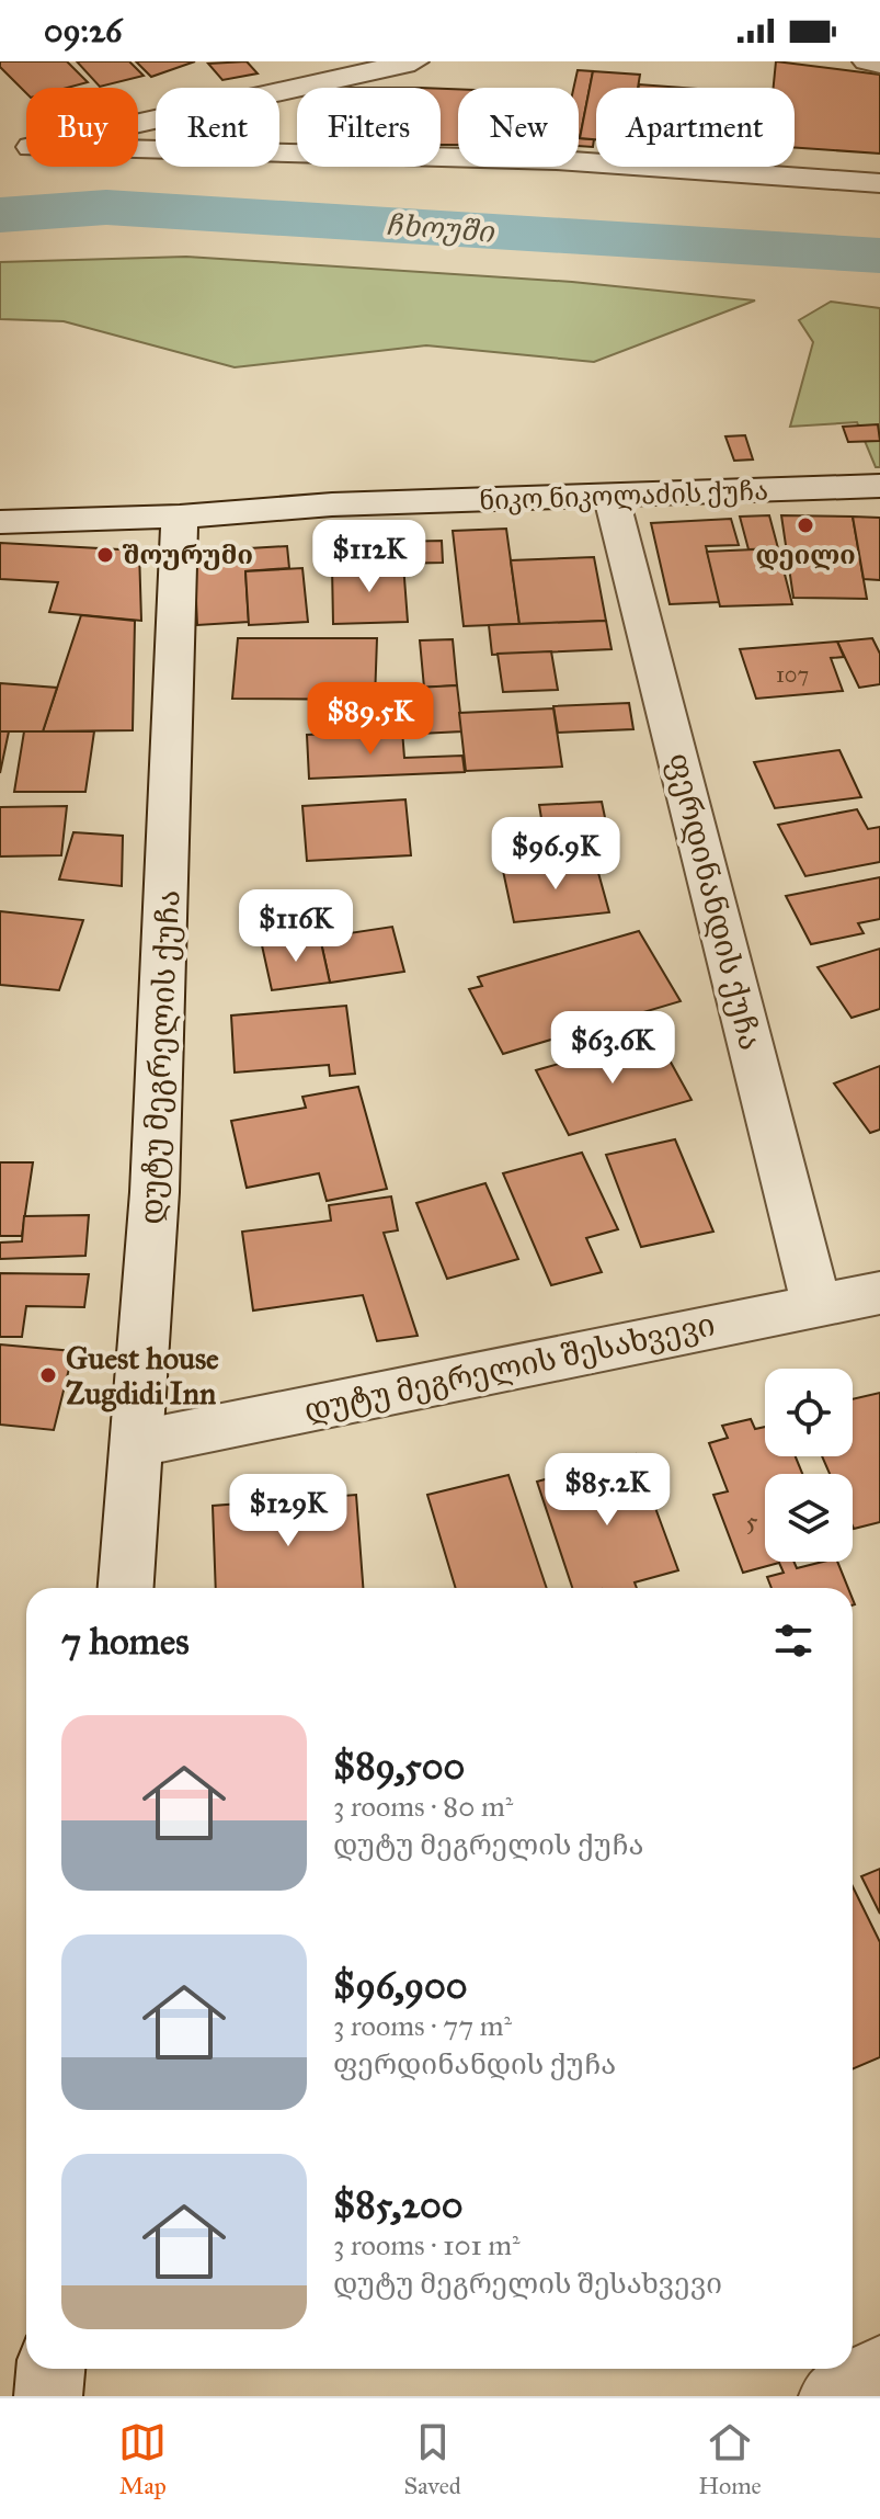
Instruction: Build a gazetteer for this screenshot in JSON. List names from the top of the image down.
{
  "streets": {
    "street": [
      "ნიკო ნიკოლაძის ქუჩა",
      "ფერდინანდის ქუჩა",
      "დუტუ მეგრელის ქუჩა",
      "დუტუ მეგრელის შესახვევი"
    ]
  },
  "crossings": [
    ["ნიკო ნიკოლაძის ქუჩა", "ფერდინანდის ქუჩა"],
    ["ნიკო ნიკოლაძის ქუჩა", "დუტუ მეგრელის ქუჩა"],
    ["ფერდინანდის ქუჩა", "დუტუ მეგრელის შესახვევი"],
    ["დუტუ მეგრელის ქუჩა", "დუტუ მეგრელის შესახვევი"]
  ],
  "water": ["ჩხოუში"],
  "places": ["დეილი", "შოურუმი", "Guest house Zugdidi Inn"],
  "house_numbers": ["107", "5"],
  "page": {
    "status": "09:26",
    "chip": [
      "Buy",
      "Rent",
      "Filters",
      "New",
      "Apartment"
    ],
    "price": [
      "$112K",
      "$89.5K",
      "$96.9K",
      "$116K",
      "$63.6K",
      "$85.2K",
      "$129K"
    ],
    "heading": "7 homes",
    "list": [
      {
        "name": "$89,500",
        "note": "3 rooms · 80 m² · დუტუ მეგრელის ქუჩა"
      },
      {
        "name": "$96,900",
        "note": "3 rooms · 77 m² · ფერდინანდის ქუჩა"
      },
      {
        "name": "$85,200",
        "note": "3 rooms · 101 m² · დუტუ მეგრელის შესახვევი"
      }
    ],
    "tabs": ["Map", "Saved", "Home"]
  }
}
